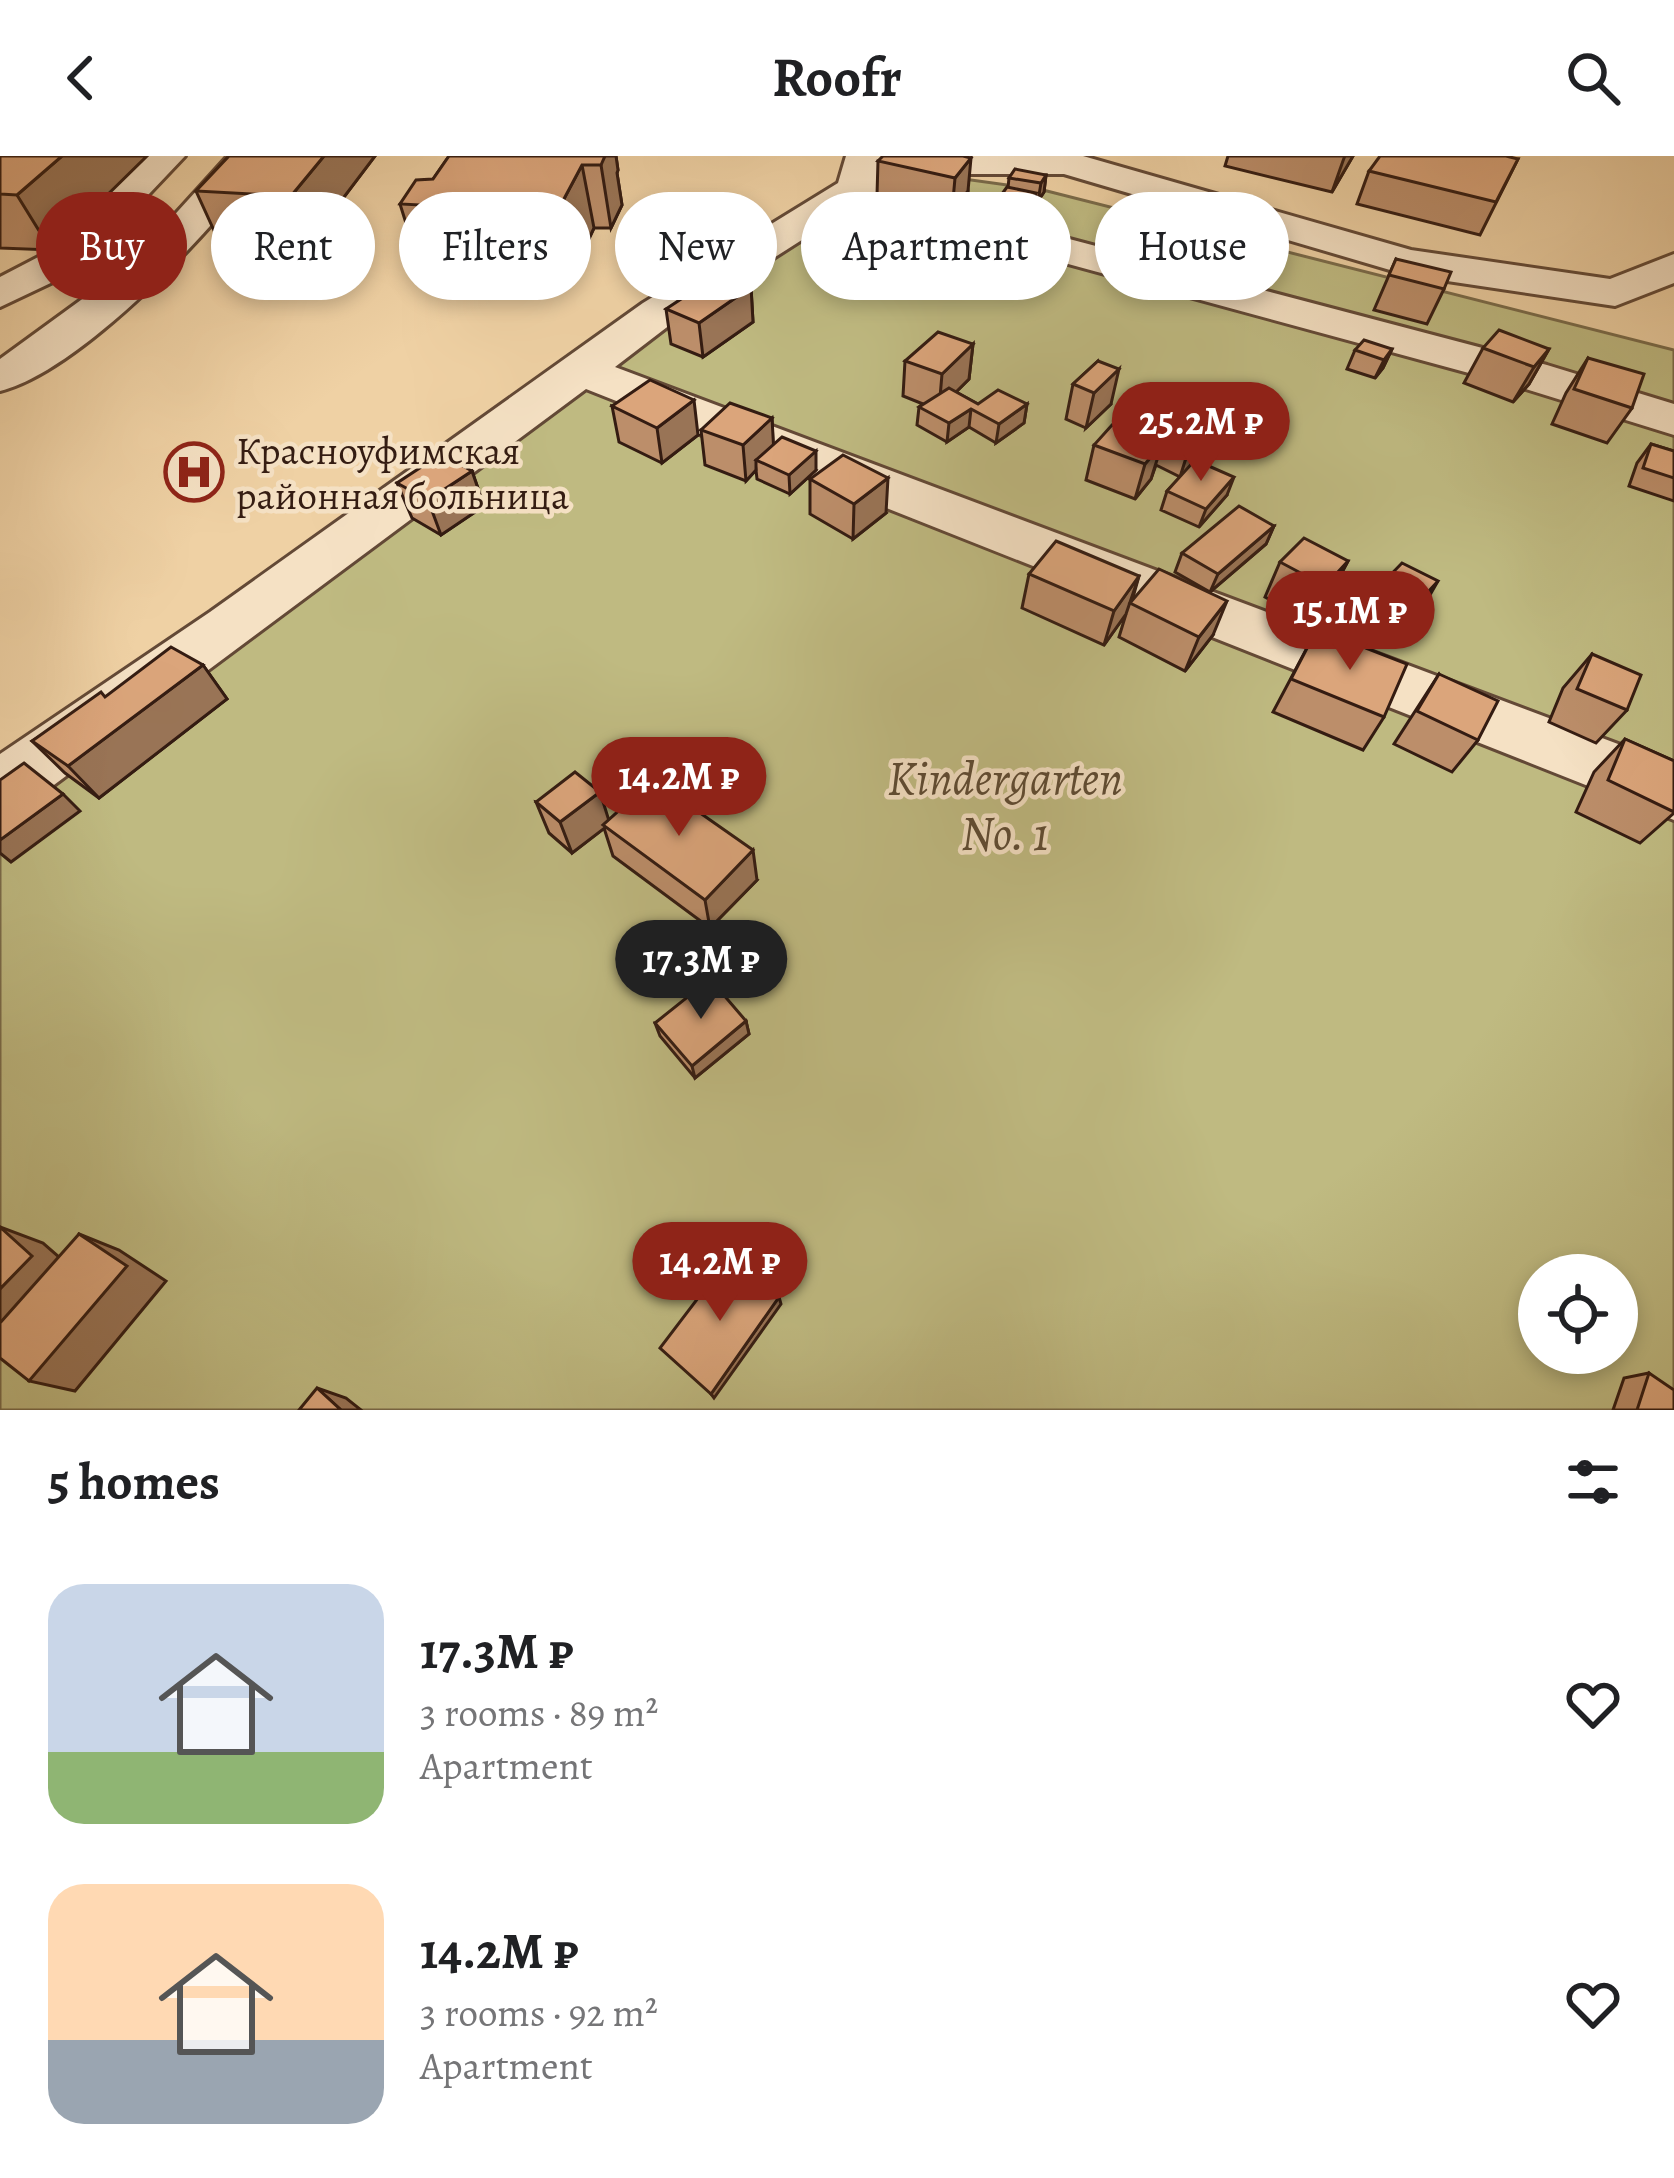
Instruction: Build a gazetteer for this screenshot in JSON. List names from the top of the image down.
{
  "parks": ["Kindergarten No. 1"],
  "places": {
    "hospital": ["Красноуфимская районная больница"]
  },
  "page": {
    "header": "Roofr",
    "chip": [
      "Buy",
      "Rent",
      "Filters",
      "New",
      "Apartment",
      "House"
    ],
    "price": [
      "25.2M ₽",
      "15.1M ₽",
      "14.2M ₽",
      "17.3M ₽",
      "14.2M ₽"
    ],
    "heading": "5 homes",
    "list": [
      {
        "name": "17.3M ₽",
        "note": "3 rooms · 89 m² · Apartment"
      },
      {
        "name": "14.2M ₽",
        "note": "3 rooms · 92 m² · Apartment"
      }
    ]
  }
}
